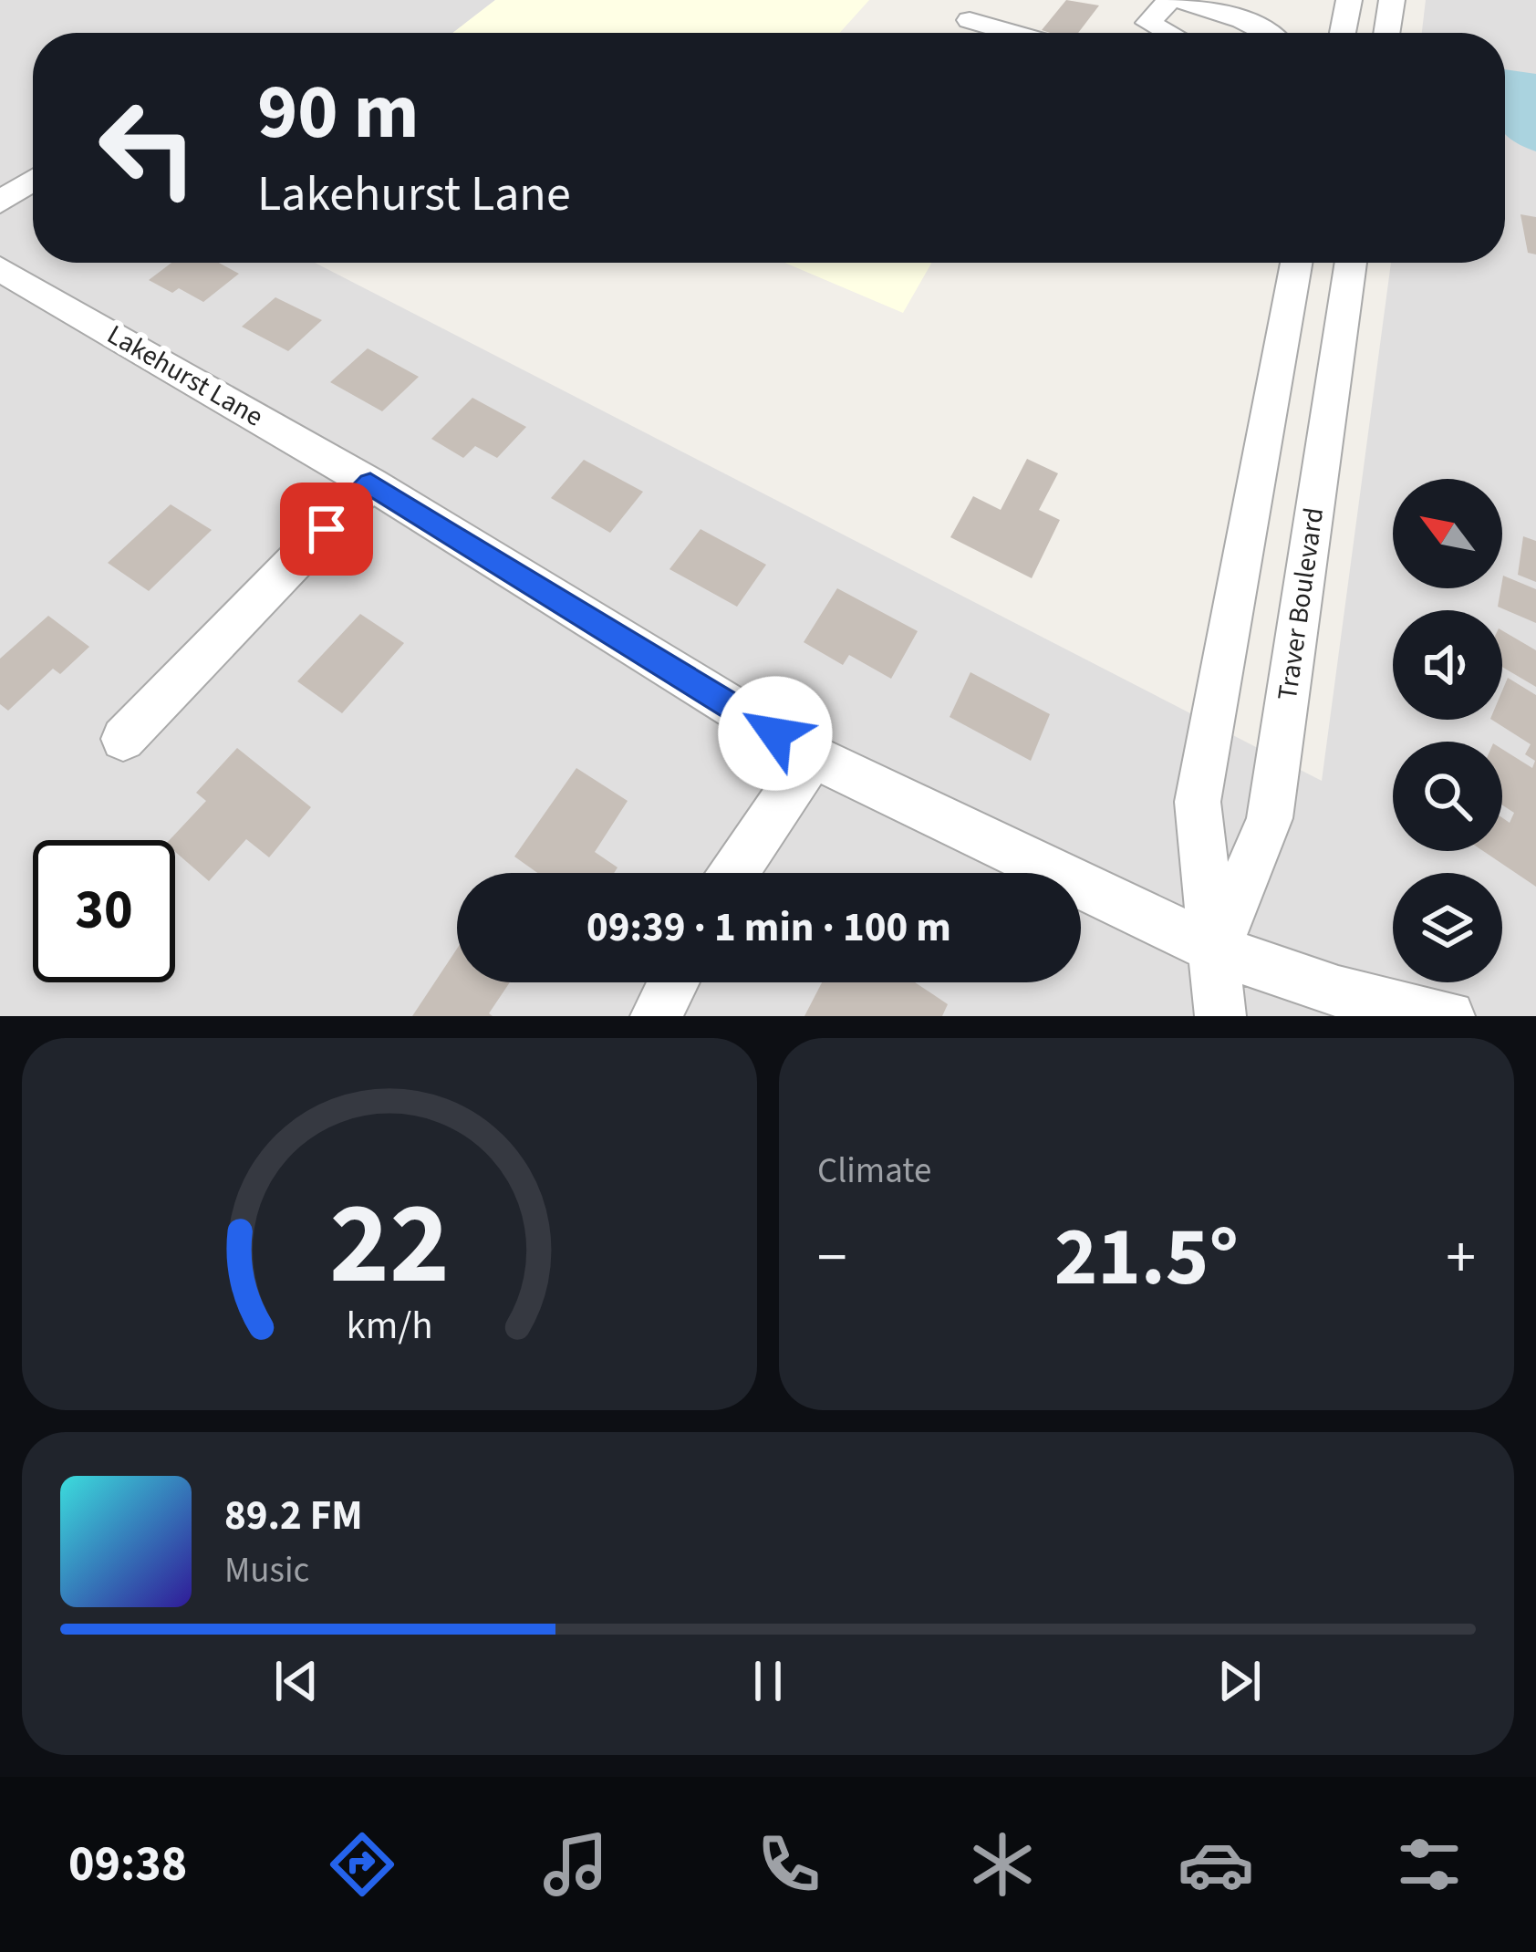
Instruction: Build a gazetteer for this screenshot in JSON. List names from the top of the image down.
{
  "streets": {
    "street": ["Lakehurst Lane", "Traver Boulevard"]
  },
  "crossings": [
    ["Lakehurst Lane", "Traver Boulevard"]
  ],
  "north": "top left",
  "page": {
    "turn": ["90 m", "Lakehurst Lane"],
    "limit": "30",
    "trip": "09:39 · 1 min · 100 m",
    "tile": "Climate",
    "heat": ["−", "21.5°", "+"],
    "song": ["89.2 FM", "Music"],
    "tabs": "09:38",
    "gauge": ["22", "km/h"]
  }
}
